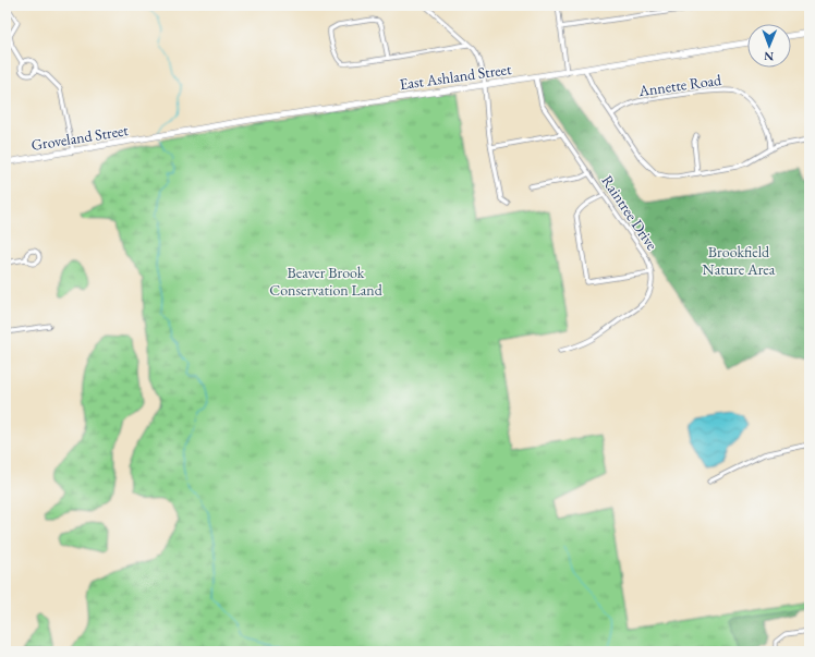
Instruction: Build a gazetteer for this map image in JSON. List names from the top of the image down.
{
  "streets": {
    "main road": ["East Ashland Street", "Groveland Street"],
    "street": ["Annette Road", "Raintree Drive"]
  },
  "crossings": [
    ["East Ashland Street", "Groveland Street"],
    ["East Ashland Street", "Raintree Drive"]
  ],
  "parks": ["Brookfield Nature Area", "Beaver Brook Conservation Land"],
  "north": "bottom"
}
